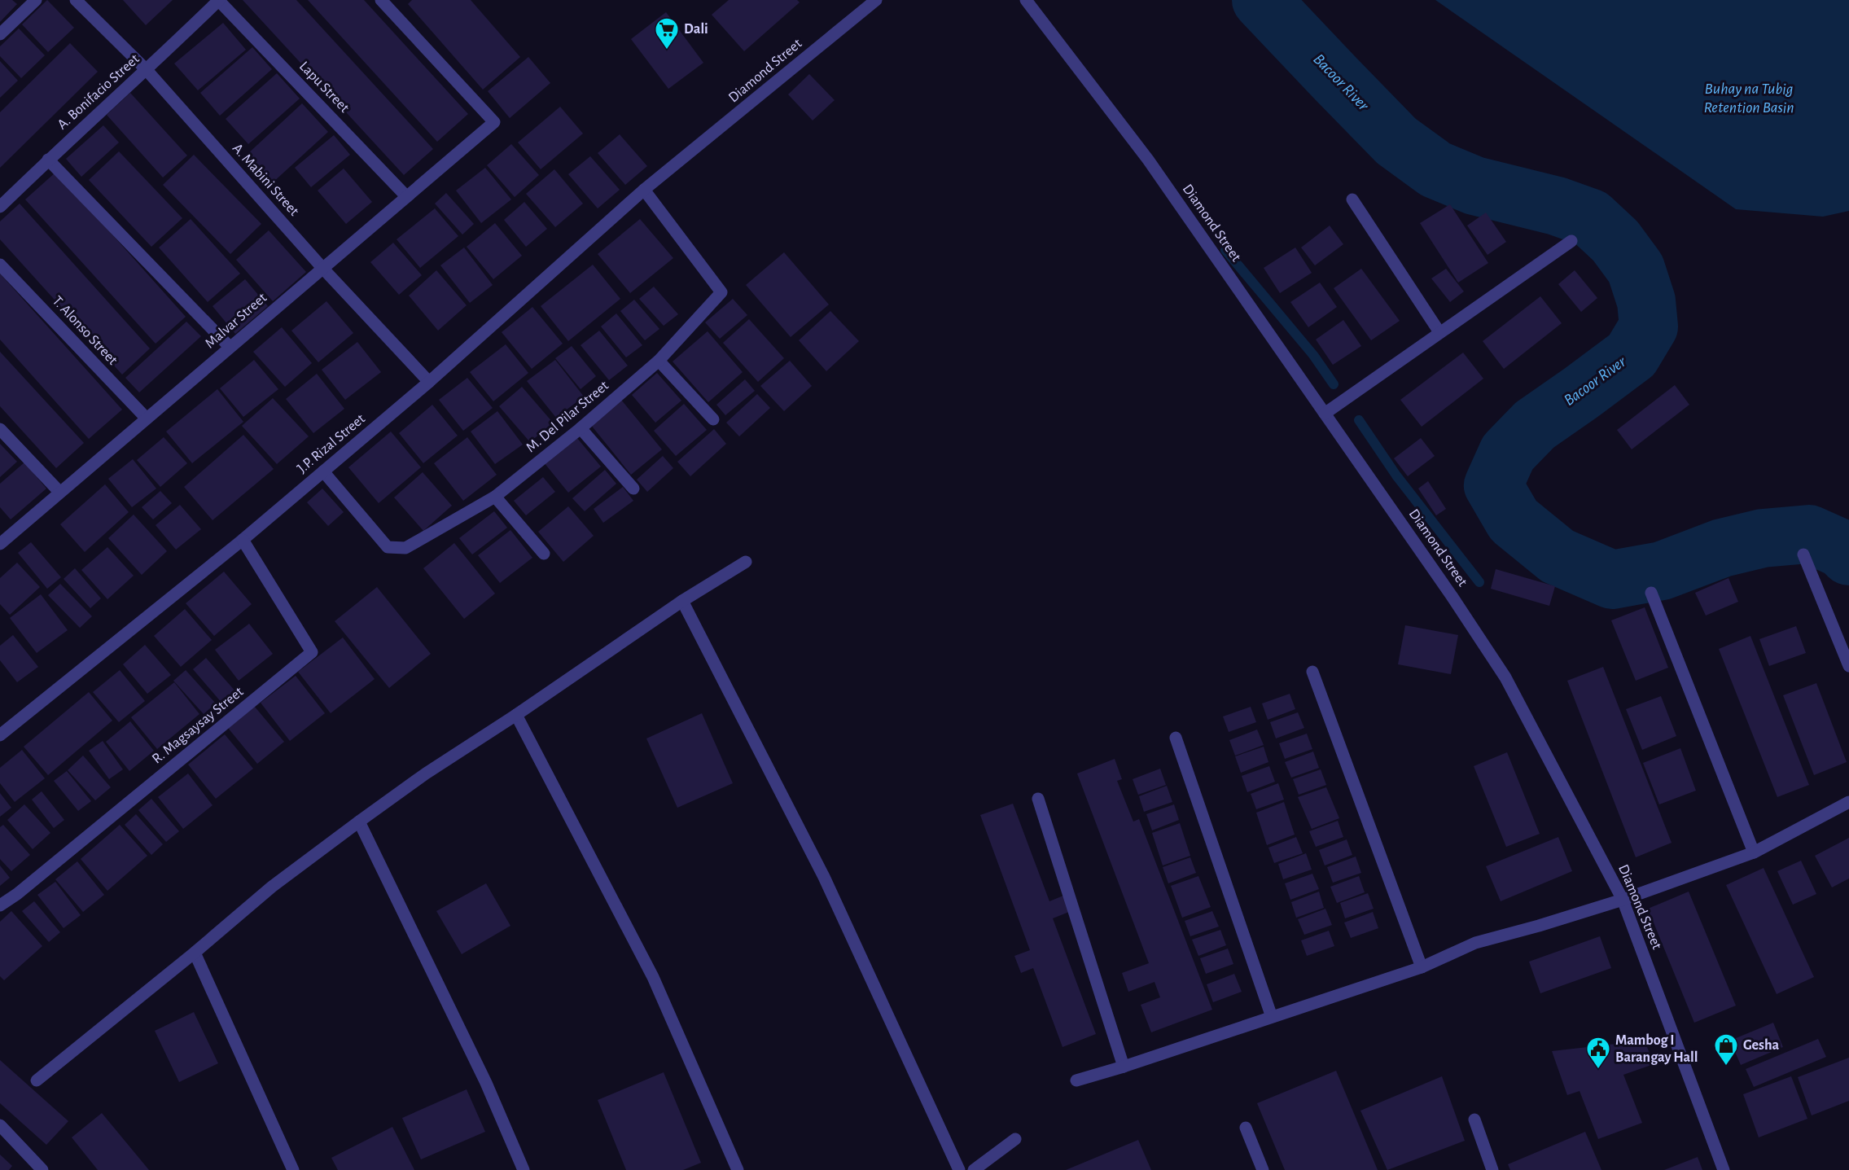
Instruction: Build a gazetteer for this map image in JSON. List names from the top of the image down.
{
  "streets": {
    "street": [
      "Diamond Street",
      "Lapu Street",
      "A. Bonifacio Street",
      "A. Mabini Street",
      "Malvar Street",
      "T. Alonso Street",
      "M. Del Pilar Street",
      "J.P. Rizal Street",
      "R. Magsaysay Street"
    ]
  },
  "crossings": [
    ["Diamond Street", "J.P. Rizal Street"],
    ["Lapu Street", "A. Bonifacio Street"],
    ["Lapu Street", "Malvar Street"],
    ["A. Bonifacio Street", "A. Mabini Street"],
    ["A. Mabini Street", "Malvar Street"],
    ["A. Mabini Street", "J.P. Rizal Street"],
    ["Malvar Street", "T. Alonso Street"],
    ["M. Del Pilar Street", "J.P. Rizal Street"],
    ["J.P. Rizal Street", "R. Magsaysay Street"]
  ],
  "water": ["Bacoor River", "Buhay na Tubig Retention Basin"],
  "places": {
    "supermarket": ["Dali"],
    "shop": ["Gesha"],
    "public building": ["Mambog I Barangay Hall"]
  }
}
